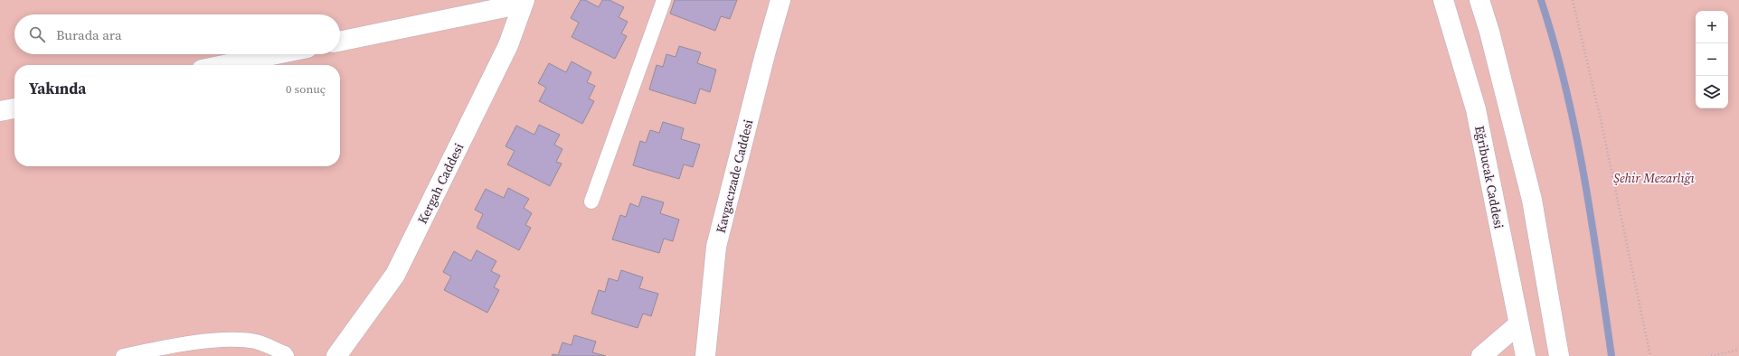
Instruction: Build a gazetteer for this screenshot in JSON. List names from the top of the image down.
{
  "streets": {
    "street": ["Kavgacızade Caddesi", "Eğribucak Caddesi", "Kergah Caddesi"]
  },
  "parks": ["Şehir Mezarlığı"],
  "page": {
    "map_buttons": ["+", "−"],
    "search": "Burada ara",
    "heading": ["Yakında", "0 sonuç"]
  }
}
